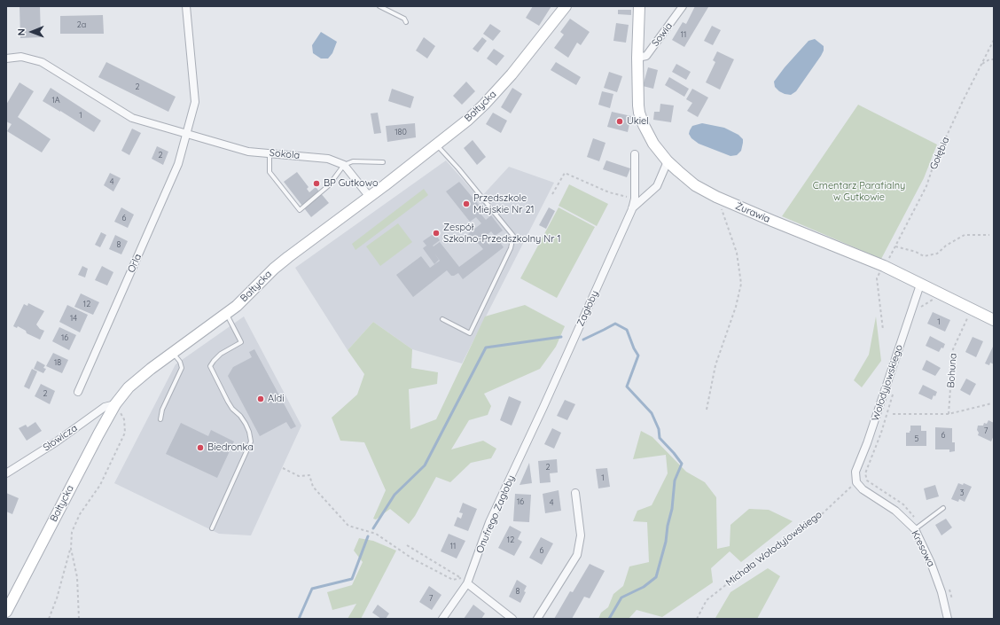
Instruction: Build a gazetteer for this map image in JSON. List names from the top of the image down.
{
  "streets": {
    "main road": ["Bałtycka", "Żurawia"],
    "street": [
      "Sowia",
      "Sokola",
      "Orla",
      "Zagłoby",
      "Wołodyjowskiego",
      "Słowicza",
      "Onufrego Zagłoby",
      "Kresowa"
    ],
    "path": ["Gołębia", "Bohuna", "Michała Wołodyjowskiego"]
  },
  "crossings": [
    ["Sowia", "Żurawia"],
    ["Bałtycka", "Słowicza"],
    ["Gołębia", "Żurawia"],
    ["Sokola", "Orla"],
    ["Żurawia", "Zagłoby"],
    ["Żurawia", "Bohuna"],
    ["Żurawia", "Wołodyjowskiego"],
    ["Zagłoby", "Onufrego Zagłoby"],
    ["Wołodyjowskiego", "Michała Wołodyjowskiego"],
    ["Wołodyjowskiego", "Kresowa"],
    ["Michała Wołodyjowskiego", "Kresowa"]
  ],
  "parks": ["Cmentarz Parafialny w Gutkowie"],
  "places": [
    "Ukiel",
    "BP Gutkowo",
    "Przedszkole Miejskie Nr 21",
    "Zespół Szkolno-Przedszkolny Nr 1",
    "Aldi",
    "Biedronka"
  ],
  "house_numbers": [
    "2a",
    "11",
    "2",
    "1A",
    "1",
    "180",
    "2",
    "4",
    "6",
    "8",
    "12",
    "14",
    "1",
    "16",
    "18",
    "2",
    "7",
    "6",
    "5",
    "2",
    "1",
    "3",
    "16",
    "4",
    "12",
    "11",
    "6",
    "8",
    "7"
  ],
  "north": "left"
}
